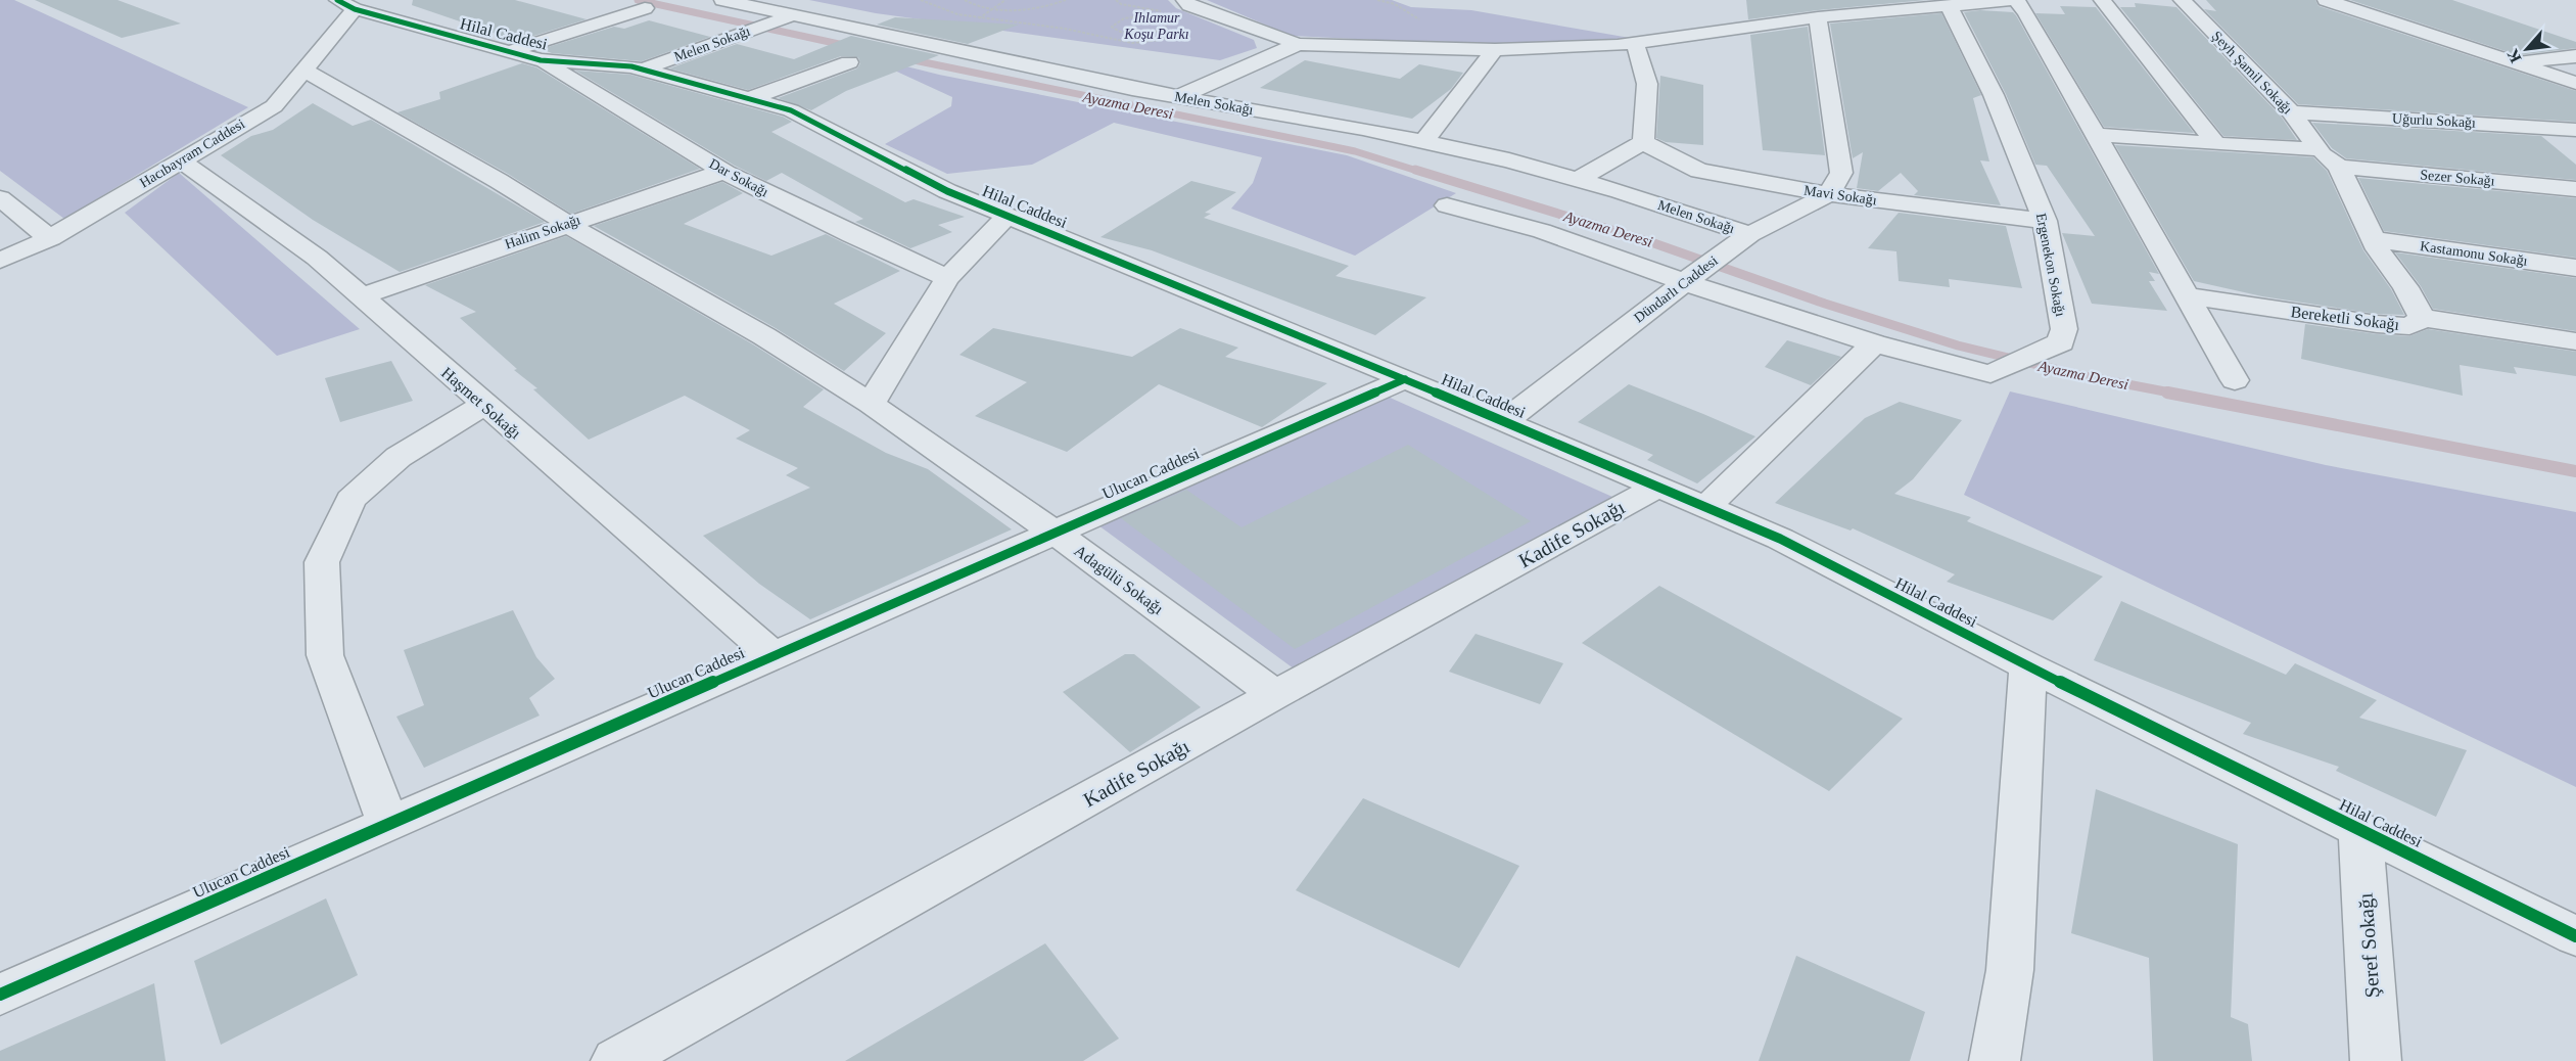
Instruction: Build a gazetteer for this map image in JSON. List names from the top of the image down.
{
  "streets": {
    "street": [
      "Hilal Caddesi",
      "Melen Sokağı",
      "Şeyh Şamil Sokağı",
      "Uğurlu Sokağı",
      "Hacıbayram Caddesi",
      "Dar Sokağı",
      "Sezer Sokağı",
      "Mavi Sokağı",
      "Halim Sokağı",
      "Kastamonu Sokağı",
      "Ergenekon Sokağı",
      "Dündarlı Caddesi",
      "Bereketli Sokağı",
      "Haşmet Sokağı",
      "Ulucan Caddesi",
      "Kadife Sokağı",
      "Adagülü Sokağı",
      "Şeref Sokağı"
    ]
  },
  "crossings": [
    ["Hilal Caddesi", "Melen Sokağı"],
    ["Hilal Caddesi", "Hacıbayram Caddesi"],
    ["Hilal Caddesi", "Dar Sokağı"],
    ["Hilal Caddesi", "Dündarlı Caddesi"],
    ["Hilal Caddesi", "Ulucan Caddesi"],
    ["Hilal Caddesi", "Kadife Sokağı"],
    ["Hilal Caddesi", "Şeref Sokağı"],
    ["Melen Sokağı", "Dündarlı Caddesi"],
    ["Şeyh Şamil Sokağı", "Uğurlu Sokağı"],
    ["Şeyh Şamil Sokağı", "Sezer Sokağı"],
    ["Şeyh Şamil Sokağı", "Kastamonu Sokağı"],
    ["Şeyh Şamil Sokağı", "Bereketli Sokağı"],
    ["Hacıbayram Caddesi", "Haşmet Sokağı"],
    ["Hacıbayram Caddesi", "Adagülü Sokağı"],
    ["Dar Sokağı", "Halim Sokağı"],
    ["Mavi Sokağı", "Ergenekon Sokağı"],
    ["Mavi Sokağı", "Dündarlı Caddesi"],
    ["Halim Sokağı", "Haşmet Sokağı"],
    ["Halim Sokağı", "Adagülü Sokağı"],
    ["Ergenekon Sokağı", "Dündarlı Caddesi"],
    ["Haşmet Sokağı", "Ulucan Caddesi"],
    ["Ulucan Caddesi", "Adagülü Sokağı"],
    ["Kadife Sokağı", "Adagülü Sokağı"]
  ],
  "water": ["Ayazma Deresi"],
  "parks": ["Ihlamur Koşu Parkı"],
  "north": "bottom left"
}
